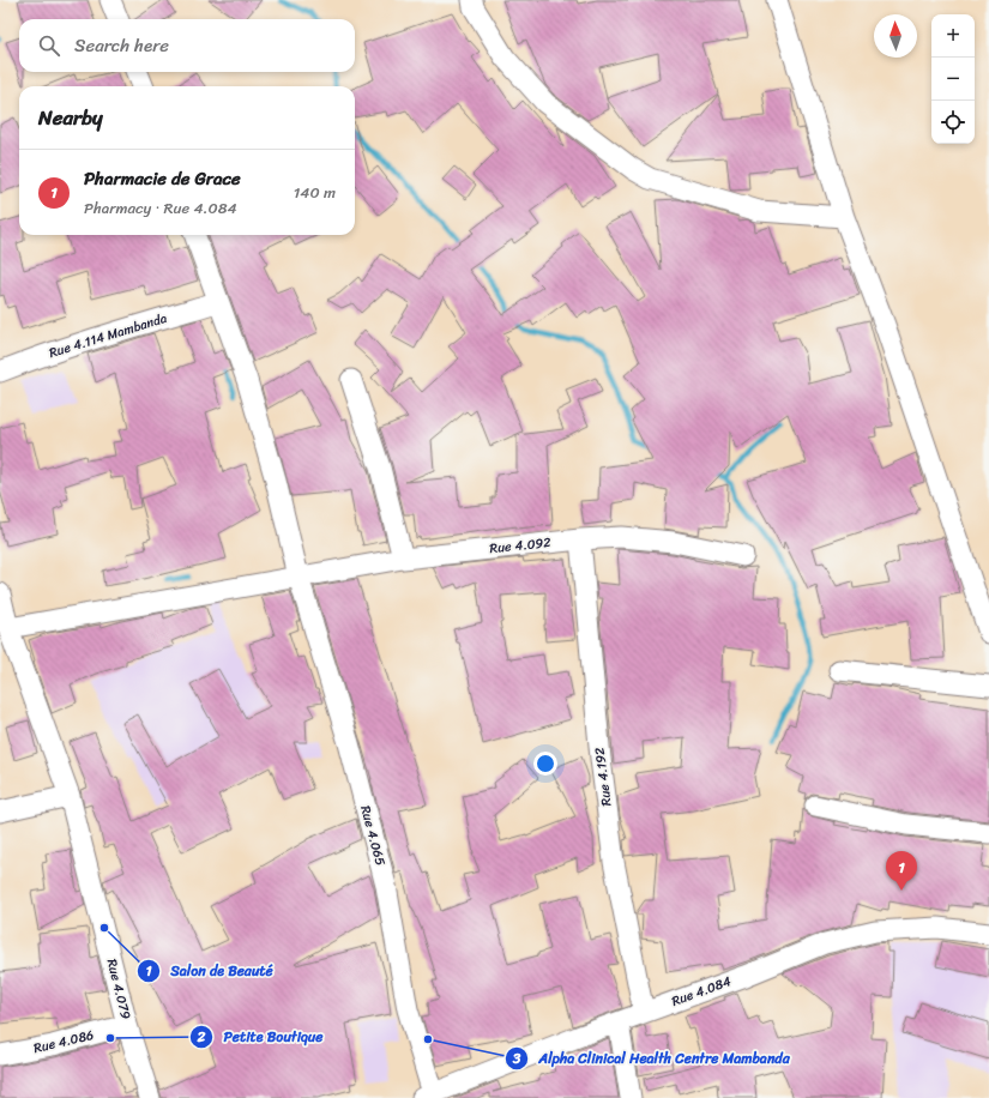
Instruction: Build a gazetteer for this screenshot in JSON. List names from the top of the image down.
{
  "streets": {
    "street": [
      "Rue 4.114 Mambanda",
      "Rue 4.092",
      "Rue 4.192",
      "Rue 4.065",
      "Rue 4.079",
      "Rue 4.084",
      "Rue 4.086"
    ]
  },
  "crossings": [
    ["Rue 4.114 Mambanda", "Rue 4.065"],
    ["Rue 4.092", "Rue 4.192"],
    ["Rue 4.092", "Rue 4.065"],
    ["Rue 4.092", "Rue 4.079"],
    ["Rue 4.192", "Rue 4.084"],
    ["Rue 4.065", "Rue 4.084"],
    ["Rue 4.079", "Rue 4.086"]
  ],
  "places": ["Salon de Beauté", "Petite Boutique", "Alpha Clinical Health Centre Mambanda"],
  "north": "top",
  "page": {
    "map_buttons": ["+", "−"],
    "search": "Search here",
    "heading": "Nearby",
    "list": [
      {
        "mark": "1",
        "name": "Pharmacie de Grace",
        "note": "Pharmacy · Rue 4.084",
        "value": "140 m"
      }
    ],
    "pins": "1"
  }
}
